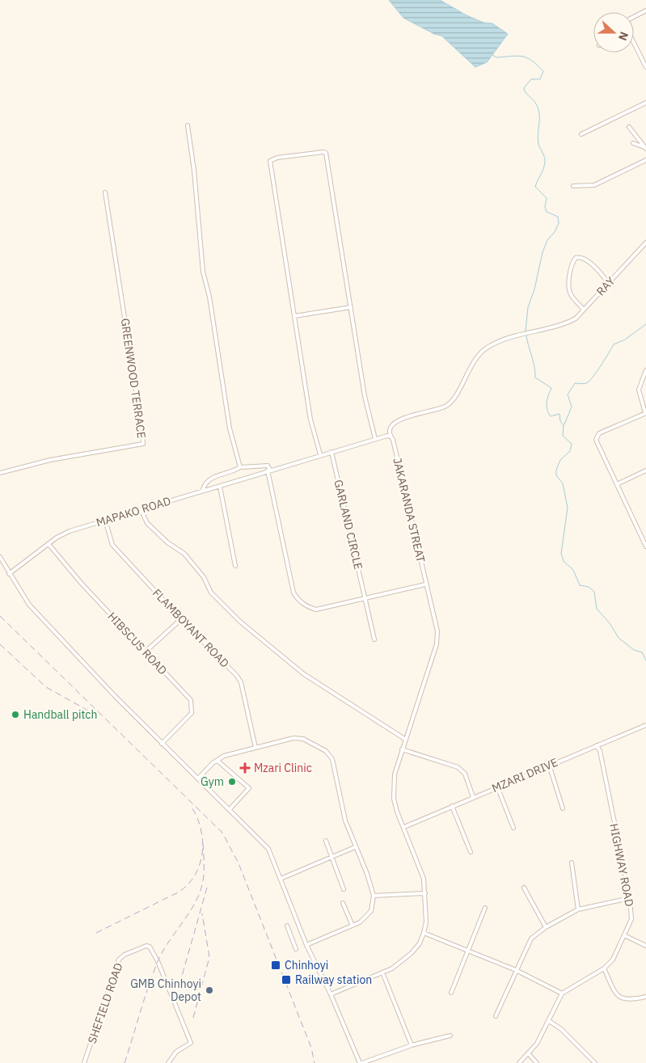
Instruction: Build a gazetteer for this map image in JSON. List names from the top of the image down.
{
  "streets": {
    "street": [
      "RAY",
      "GREENWOOD TERRACE",
      "JAKARANDA STREAT",
      "MAPAKO ROAD",
      "GARLAND CIRCLE",
      "FLAMBOYANT ROAD",
      "HIBSCUS ROAD",
      "MZARI DRIVE",
      "HIGHWAY ROAD",
      "SHEFIELD ROAD"
    ]
  },
  "crossings": [
    ["RAY", "JAKARANDA STREAT"],
    ["RAY", "MAPAKO ROAD"],
    ["JAKARANDA STREAT", "MAPAKO ROAD"],
    ["JAKARANDA STREAT", "MZARI DRIVE"],
    ["MAPAKO ROAD", "GARLAND CIRCLE"],
    ["MAPAKO ROAD", "FLAMBOYANT ROAD"],
    ["MAPAKO ROAD", "HIBSCUS ROAD"],
    ["MZARI DRIVE", "HIGHWAY ROAD"]
  ],
  "places": {
    "other": ["Handball pitch", "Gym", "GMB Chinhoyi Depot"],
    "health": ["Mzari Clinic"],
    "transit": ["Chinhoyi", "Railway station"]
  },
  "north": "right"
}
